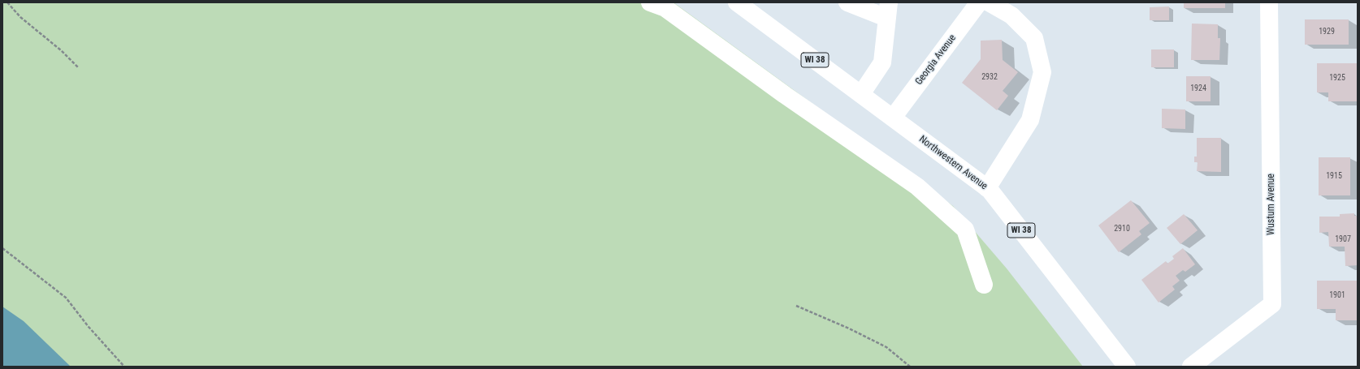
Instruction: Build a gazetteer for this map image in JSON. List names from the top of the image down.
{
  "streets": {
    "main road": [
      "WI 38",
      "Georgia Avenue",
      "Northwestern Avenue",
      "Wustum Avenue"
    ]
  },
  "crossings": [
    ["Georgia Avenue", "Northwestern Avenue"]
  ],
  "house_numbers": [
    "1929",
    "2932",
    "1925",
    "1924",
    "1915",
    "2910",
    "1907",
    "1901"
  ]
}
